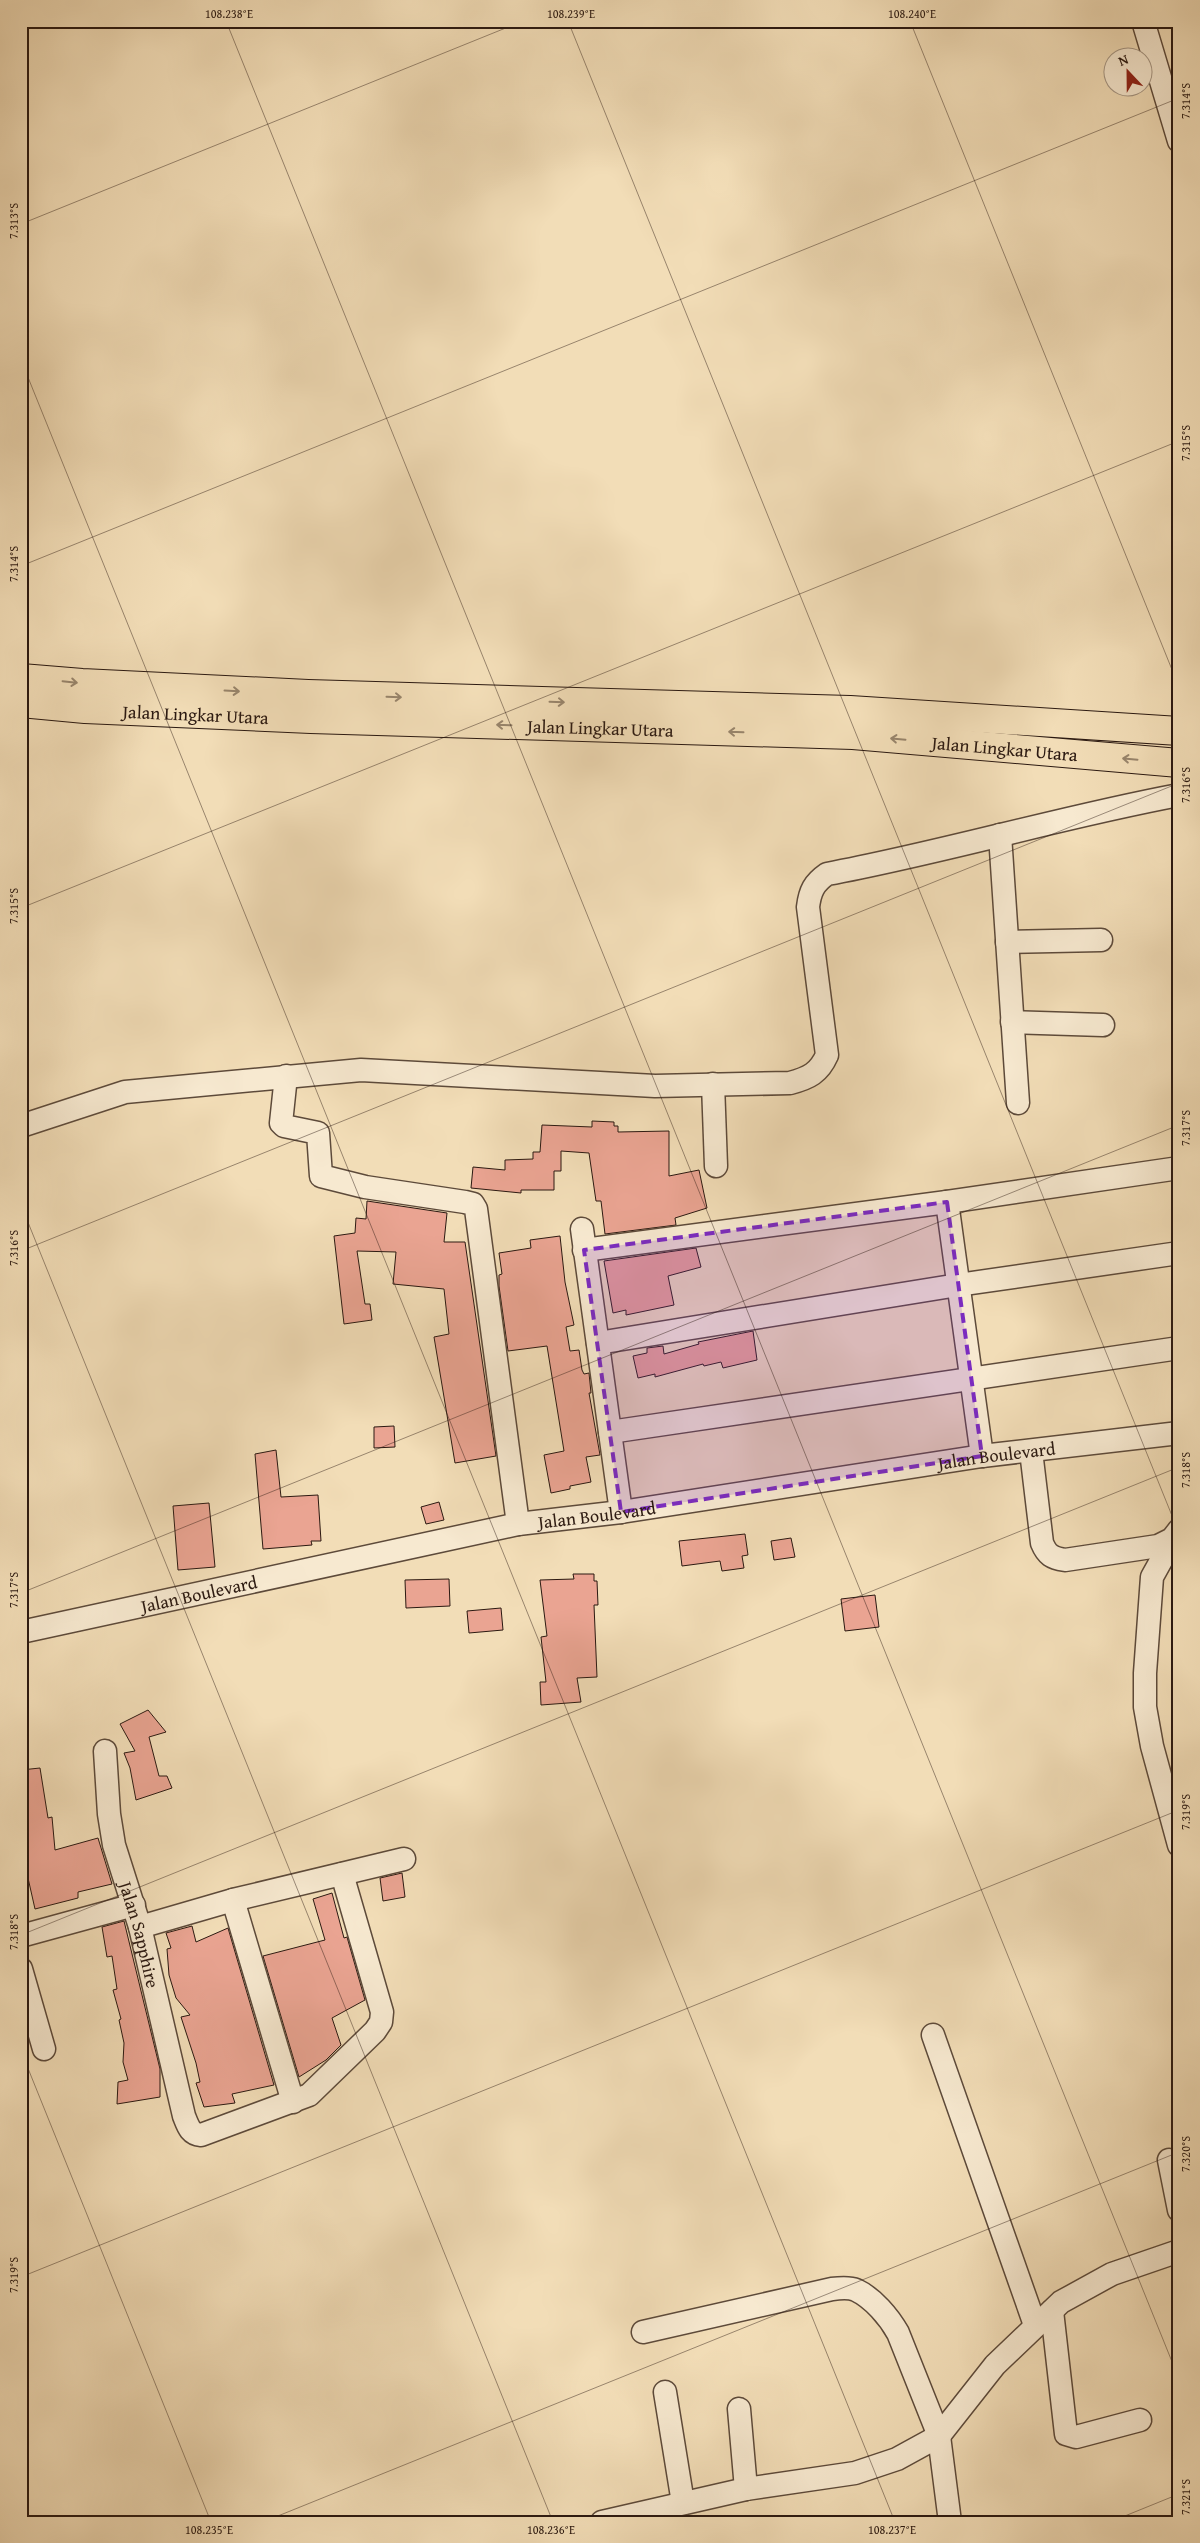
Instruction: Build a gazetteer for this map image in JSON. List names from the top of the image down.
{
  "streets": {
    "main road": ["Jalan Lingkar Utara"],
    "street": ["Jalan Boulevard", "Jalan Sapphire"]
  },
  "north": "top",
  "coordinates": [
    "108.238°E",
    "108.239°E",
    "108.240°E",
    "7.314°S",
    "7.313°S",
    "7.315°S",
    "7.316°S",
    "7.317°S",
    "7.318°S",
    "7.319°S",
    "7.320°S",
    "7.321°S",
    "108.235°E",
    "108.236°E",
    "108.237°E"
  ]
}
